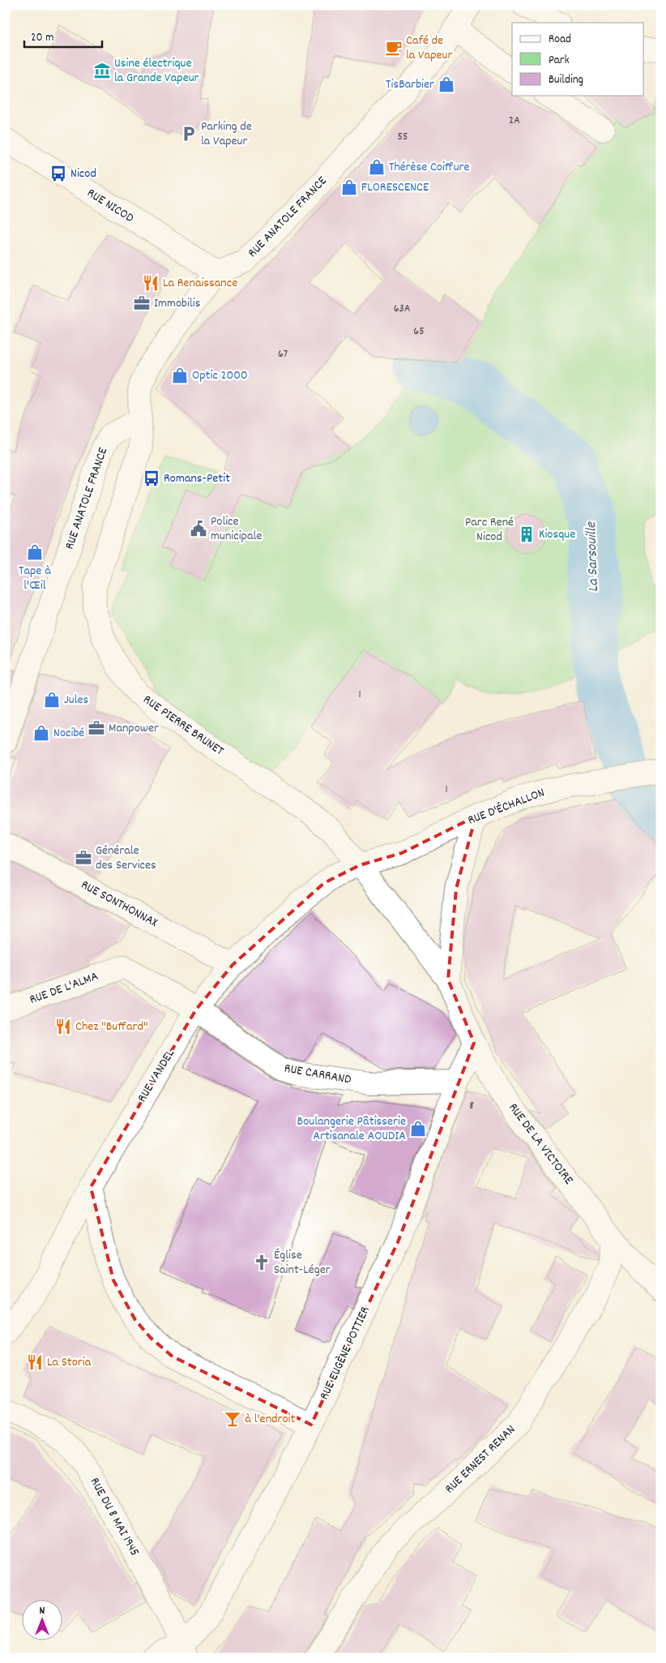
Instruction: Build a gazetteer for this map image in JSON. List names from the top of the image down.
{
  "streets": {
    "street": [
      "RUE NICOD",
      "RUE ANATOLE FRANCE",
      "RUE PIERRE BRUNET",
      "RUE D'ÉCHALLON",
      "RUE SONTHONNAX",
      "RUE DE L'ALMA",
      "RUE CARRAND",
      "RUE VANDEL",
      "RUE DE LA VICTOIRE",
      "RUE EUGÈNE POTTIER",
      "RUE ERNEST RENAN",
      "RUE DU 8 MAI 1945"
    ]
  },
  "crossings": [
    ["RUE NICOD", "RUE ANATOLE FRANCE"],
    ["RUE ANATOLE FRANCE", "RUE PIERRE BRUNET"],
    ["RUE PIERRE BRUNET", "RUE D'ÉCHALLON"],
    ["RUE PIERRE BRUNET", "RUE VANDEL"],
    ["RUE PIERRE BRUNET", "RUE DE LA VICTOIRE"],
    ["RUE D'ÉCHALLON", "RUE VANDEL"],
    ["RUE D'ÉCHALLON", "RUE DE LA VICTOIRE"],
    ["RUE SONTHONNAX", "RUE VANDEL"],
    ["RUE DE L'ALMA", "RUE CARRAND"],
    ["RUE CARRAND", "RUE VANDEL"],
    ["RUE CARRAND", "RUE EUGÈNE POTTIER"],
    ["RUE VANDEL", "RUE DE LA VICTOIRE"],
    ["RUE DE LA VICTOIRE", "RUE EUGÈNE POTTIER"],
    ["RUE DE LA VICTOIRE", "RUE ERNEST RENAN"],
    ["RUE EUGÈNE POTTIER", "RUE DU 8 MAI 1945"]
  ],
  "water": ["La Sarsouille"],
  "parks": ["Parc René Nicod"],
  "places": {
    "cafe": ["Café de la Vapeur"],
    "museum": ["Usine électrique la Grande Vapeur"],
    "shop": [
      "TisBarbier",
      "Thérèse Coiffure",
      "FLORESCENCE",
      "Optic 2000",
      "Tape à l'Œil",
      "Jules",
      "Nocibé",
      "Boulangerie Pâtisserie Artisanale AOUDIA"
    ],
    "parking": ["Parking de la Vapeur"],
    "bus stop": ["Nicod", "Romans-Petit"],
    "restaurant": ["La Renaissance", "Chez \"Buffard\"", "La Storia"],
    "office": ["Immobilis", "Manpower", "Générale des Services"],
    "public building": ["Police municipale"],
    "building": ["Kiosque"],
    "church": ["Église Saint-Léger"],
    "bar": ["à l'endroit"]
  },
  "house_numbers": [
    "2A",
    "55",
    "63A",
    "65",
    "67",
    "1",
    "1",
    "8"
  ],
  "legend": ["Road", "Park", "Building"],
  "scale_bar": "20 m",
  "north": "top"
}
